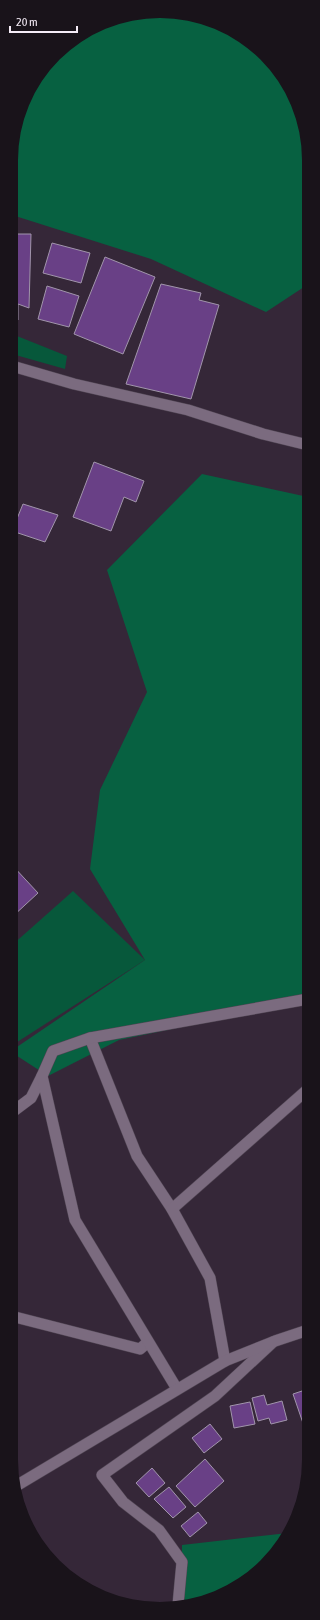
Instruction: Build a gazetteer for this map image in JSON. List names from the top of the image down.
{
  "scale_bar": "20 m"
}
